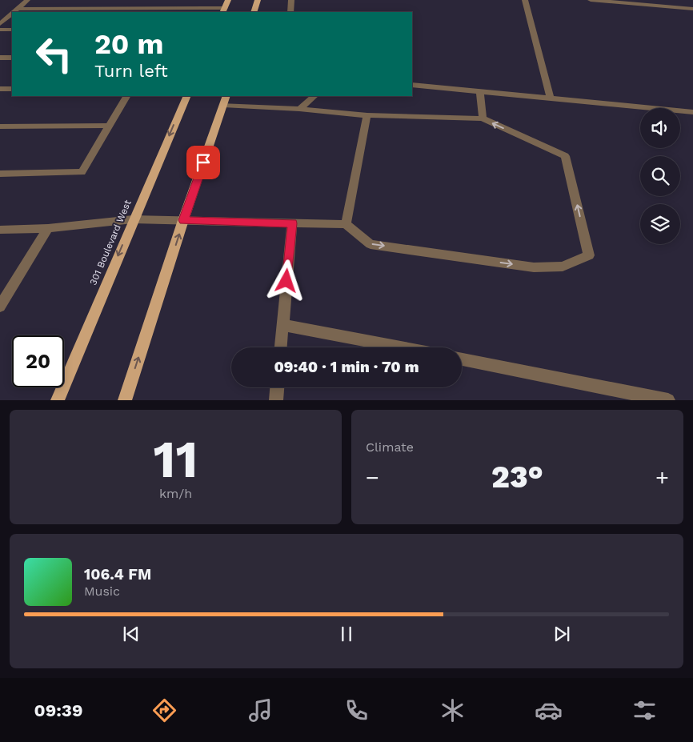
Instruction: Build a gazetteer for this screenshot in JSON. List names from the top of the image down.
{
  "streets": {
    "main road": ["301 Boulevard West"]
  },
  "page": {
    "turn": ["20 m", "Turn left"],
    "limit": "20",
    "trip": "09:40 · 1 min · 70 m",
    "tile": [
      ["11", "km/h"],
      "Climate"
    ],
    "heat": ["−", "23°", "+"],
    "song": ["106.4 FM", "Music"],
    "tabs": "09:39"
  }
}
